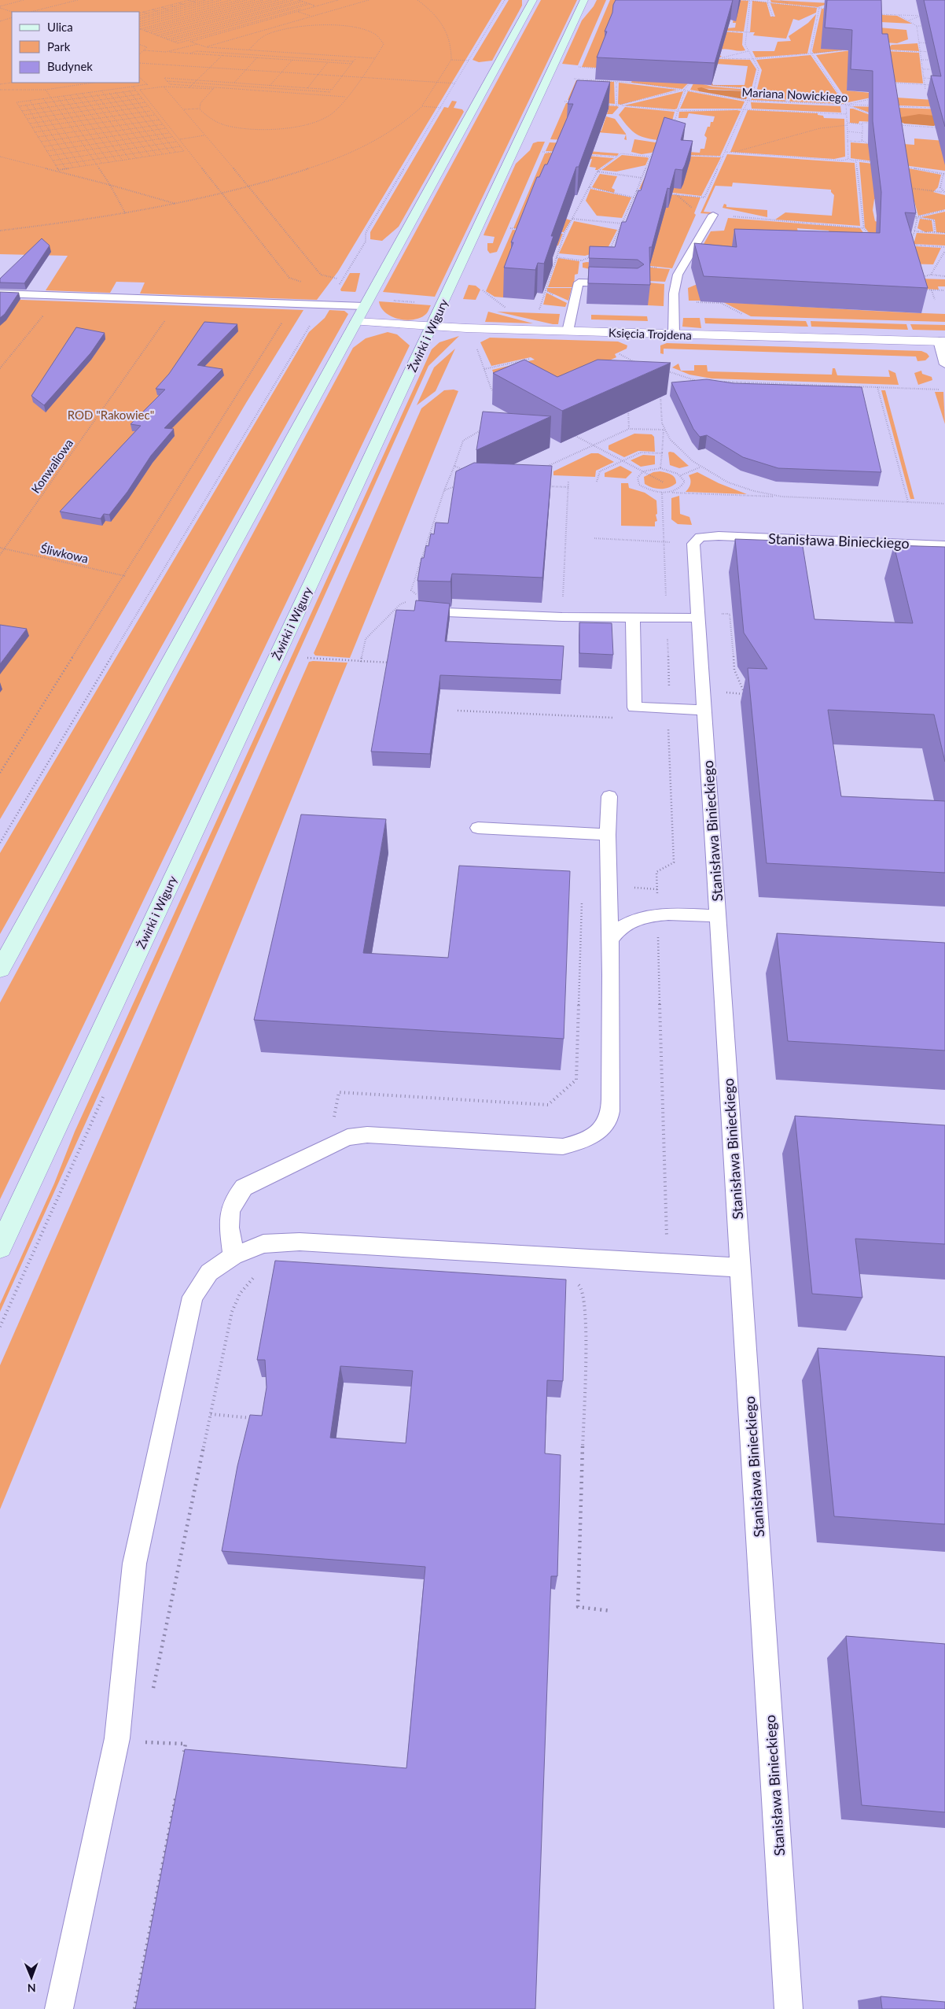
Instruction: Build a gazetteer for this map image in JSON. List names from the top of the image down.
{
  "streets": {
    "main road": ["Żwirki i Wigury"],
    "street": ["Księcia Trojdena"],
    "lane": ["Stanisława Binieckiego"],
    "path": ["Mariana Nowickiego", "Konwaliowa", "Śliwkowa"]
  },
  "crossings": [
    ["Księcia Trojdena", "Żwirki i Wigury"],
    ["Konwaliowa", "Śliwkowa"]
  ],
  "parks": ["ROD \"Rakowiec\""],
  "legend": ["Ulica", "Park", "Budynek"],
  "north": "bottom"
}
